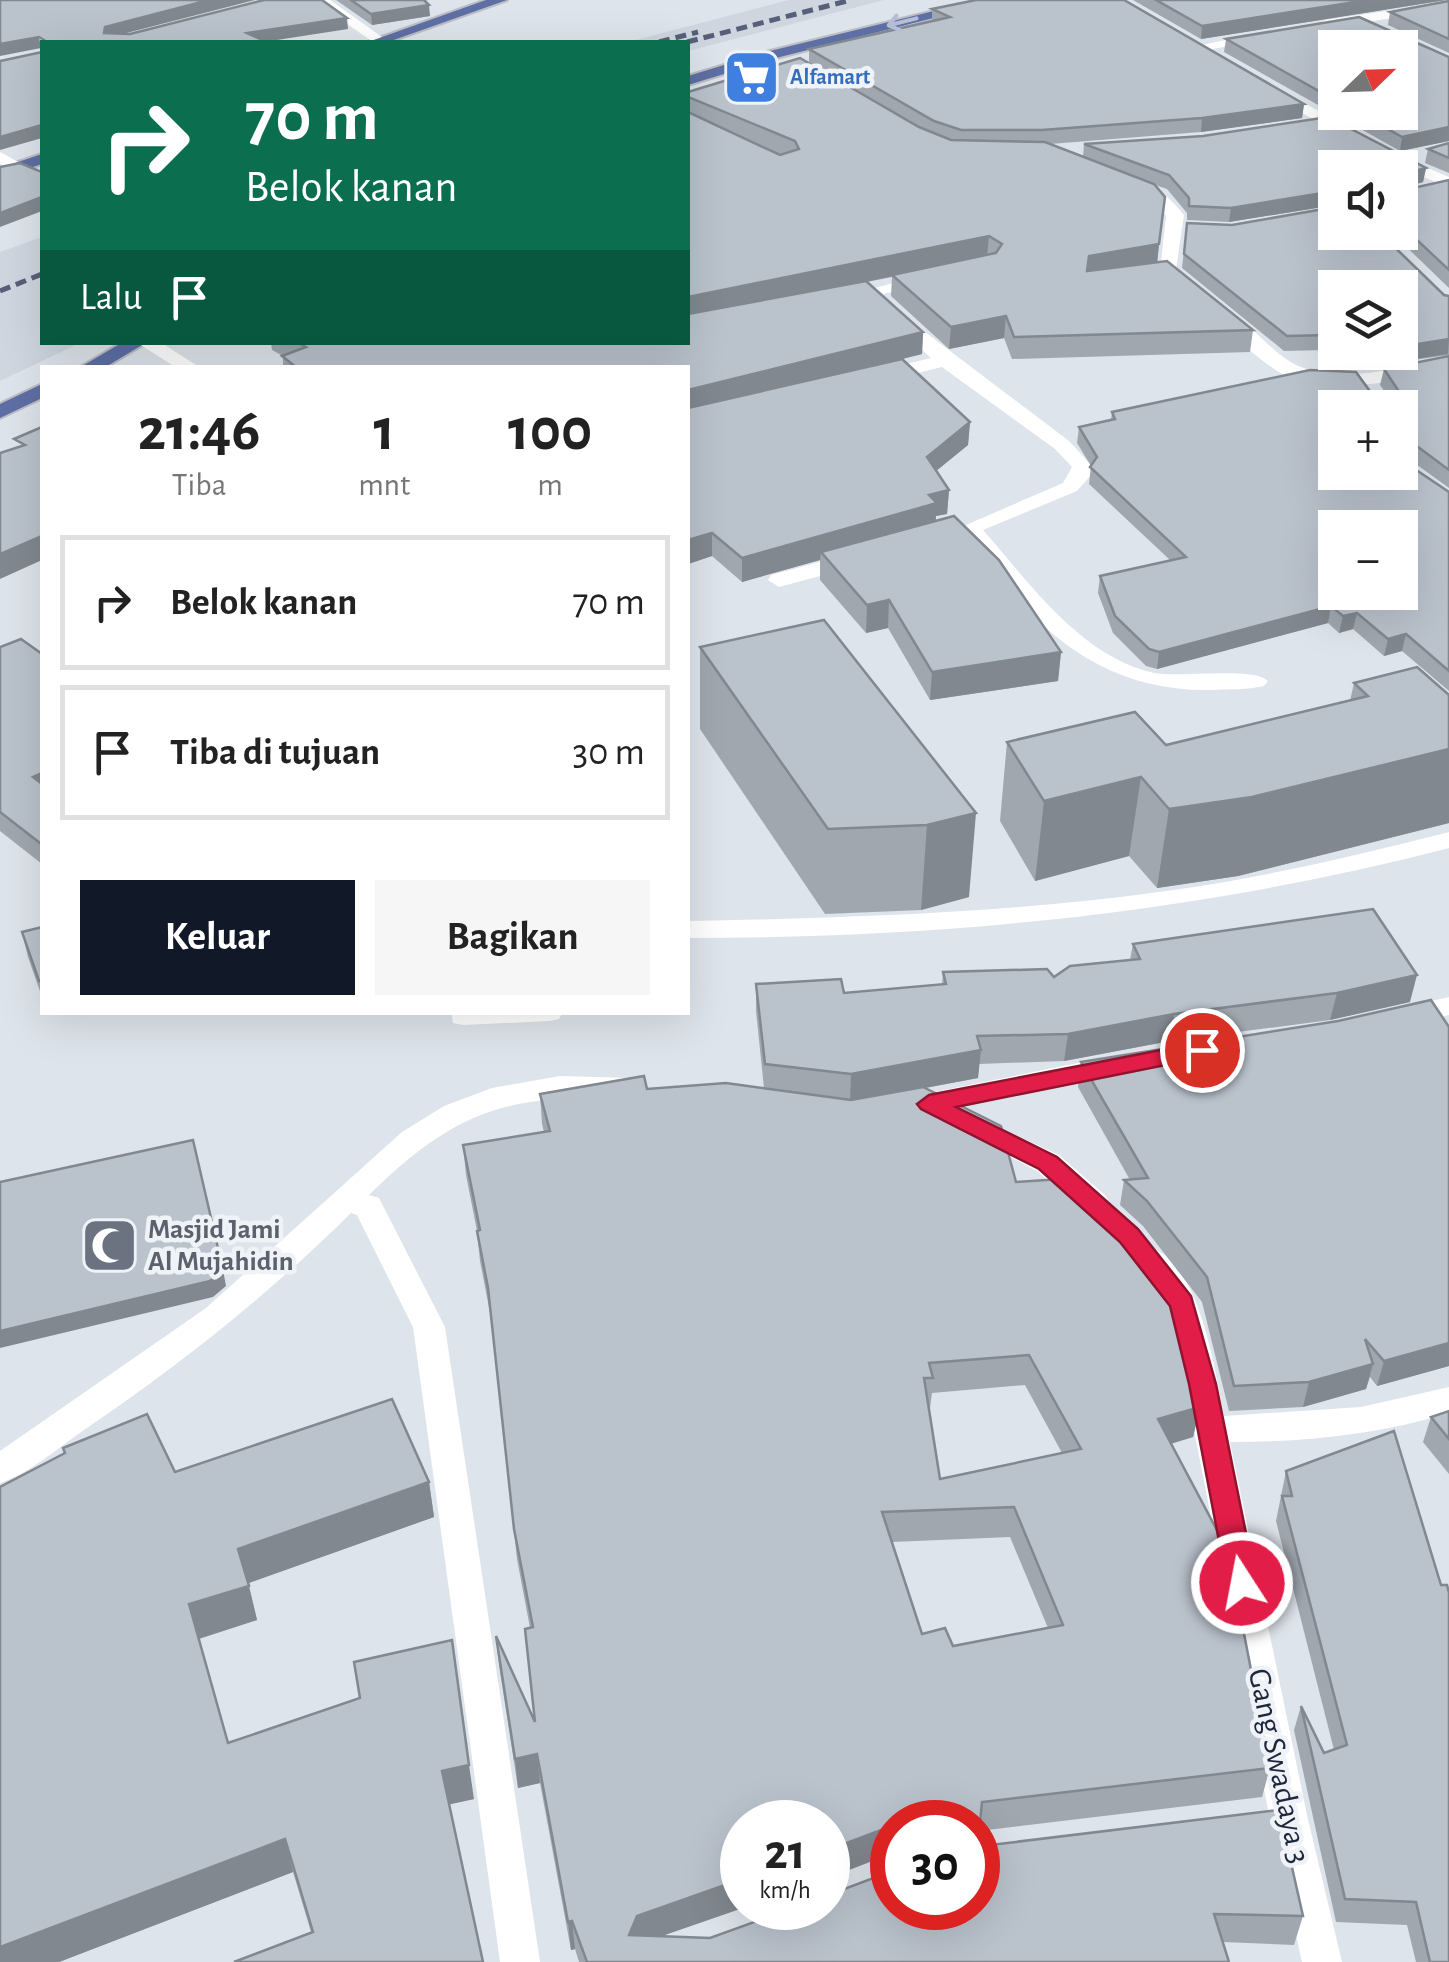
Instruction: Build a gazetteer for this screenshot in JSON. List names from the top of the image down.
{
  "streets": {
    "street": ["Gang Swadaya 3"]
  },
  "places": {
    "supermarket": ["Alfamart"],
    "mosque": ["Masjid Jami Al Mujahidin"]
  },
  "north": "top right",
  "page": {
    "map_buttons": ["+", "−"],
    "turn": ["70 m", "Belok kanan"],
    "then": "Lalu",
    "eta": [
      "21:46",
      "Tiba",
      "1",
      "mnt",
      "100",
      "m"
    ],
    "list": [
      {
        "name": "Belok kanan",
        "value": "70 m"
      },
      {
        "name": "Tiba di tujuan",
        "value": "30 m"
      }
    ],
    "buttons": ["Keluar", "Bagikan"],
    "speed": "21 km/h",
    "limit": "30"
  }
}
